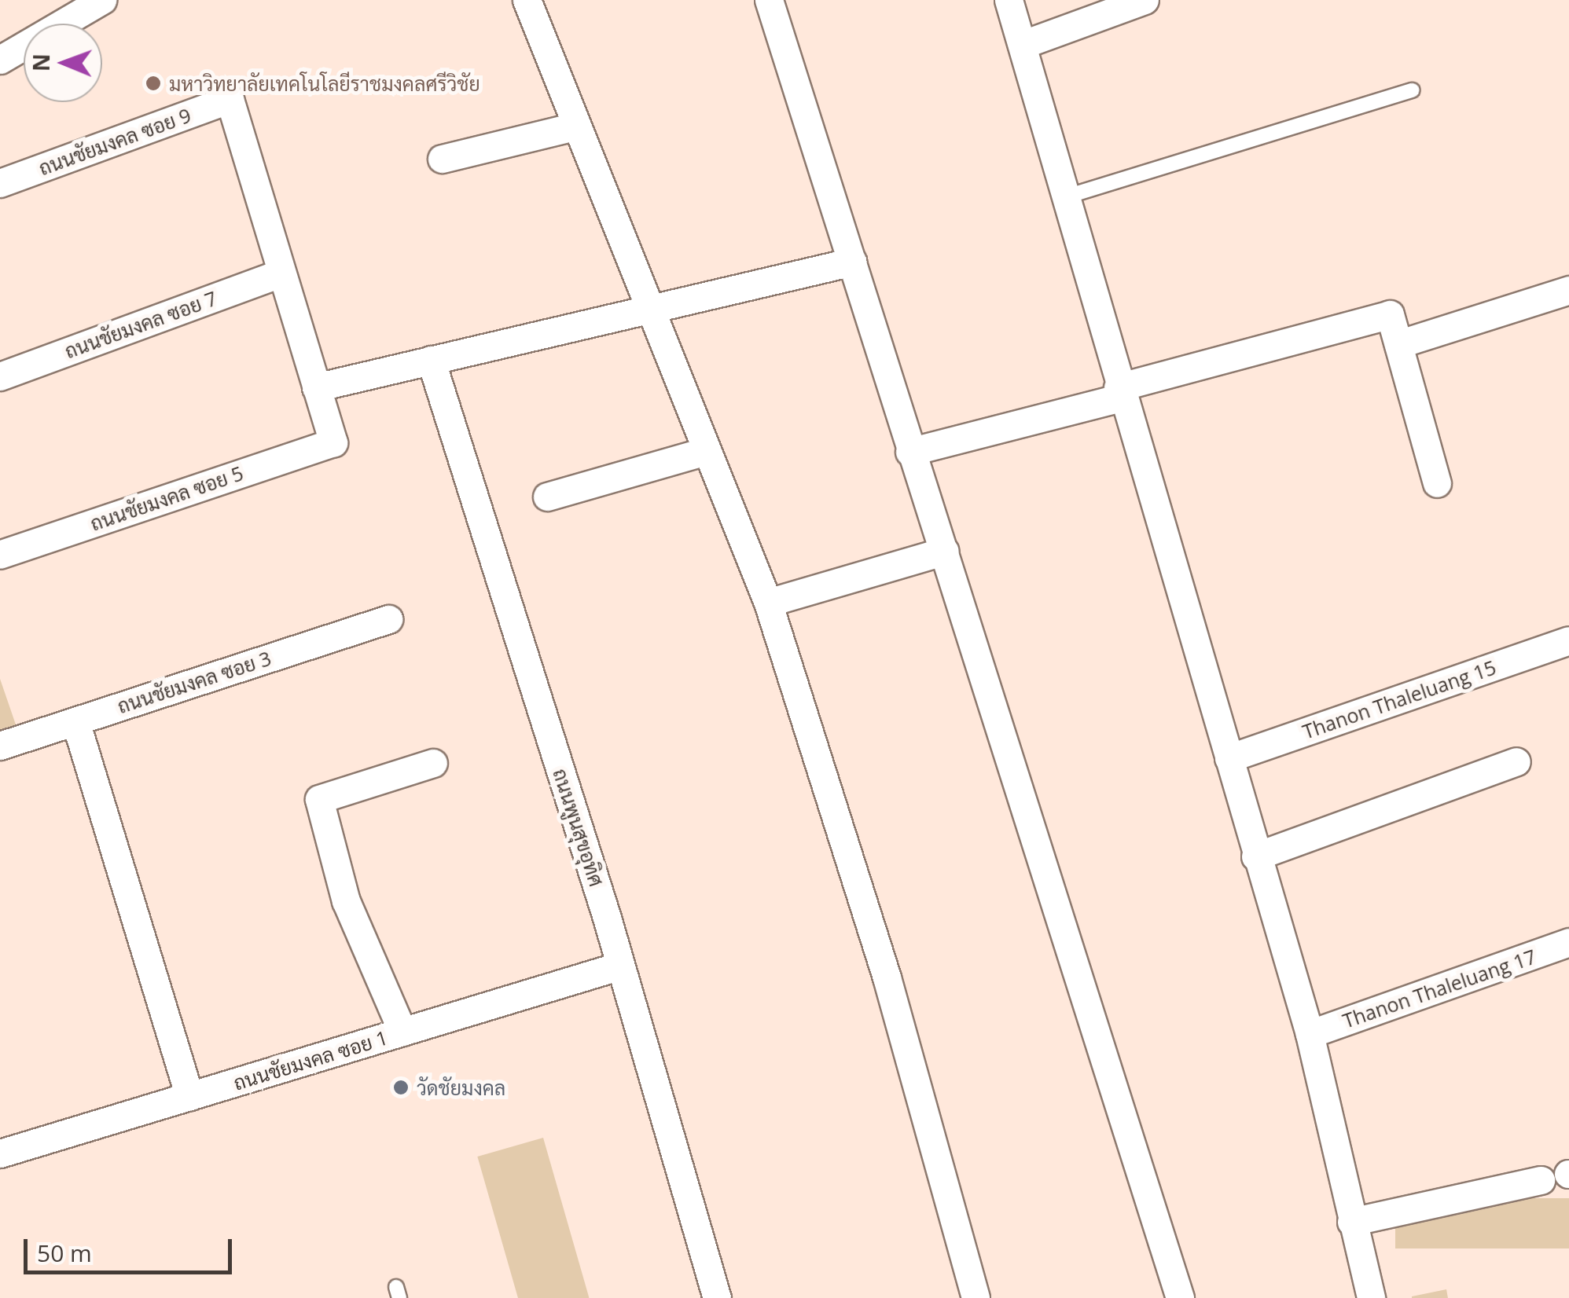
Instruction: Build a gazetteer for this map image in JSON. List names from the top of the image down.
{
  "streets": {
    "street": [
      "ถนนชัยมงคล ซอย 9",
      "ถนนชัยมงคล ซอย 7",
      "ถนนชัยมงคล ซอย 5",
      "ถนนชัยมงคล ซอย 3",
      "Thanon Thaleluang 15",
      "ถนนพูนสุขอุทิศ",
      "Thanon Thaleluang 17",
      "ถนนชัยมงคล ซอย 1"
    ]
  },
  "crossings": [
    ["ถนนชัยมงคล ซอย 9", "ถนนชัยมงคล ซอย 7"],
    ["ถนนพูนสุขอุทิศ", "ถนนชัยมงคล ซอย 1"]
  ],
  "places": ["มหาวิทยาลัยเทคโนโลยีราชมงคลศรีวิชัย", "วัดชัยมงคล"],
  "scale_bar": "50 m",
  "north": "left"
}
